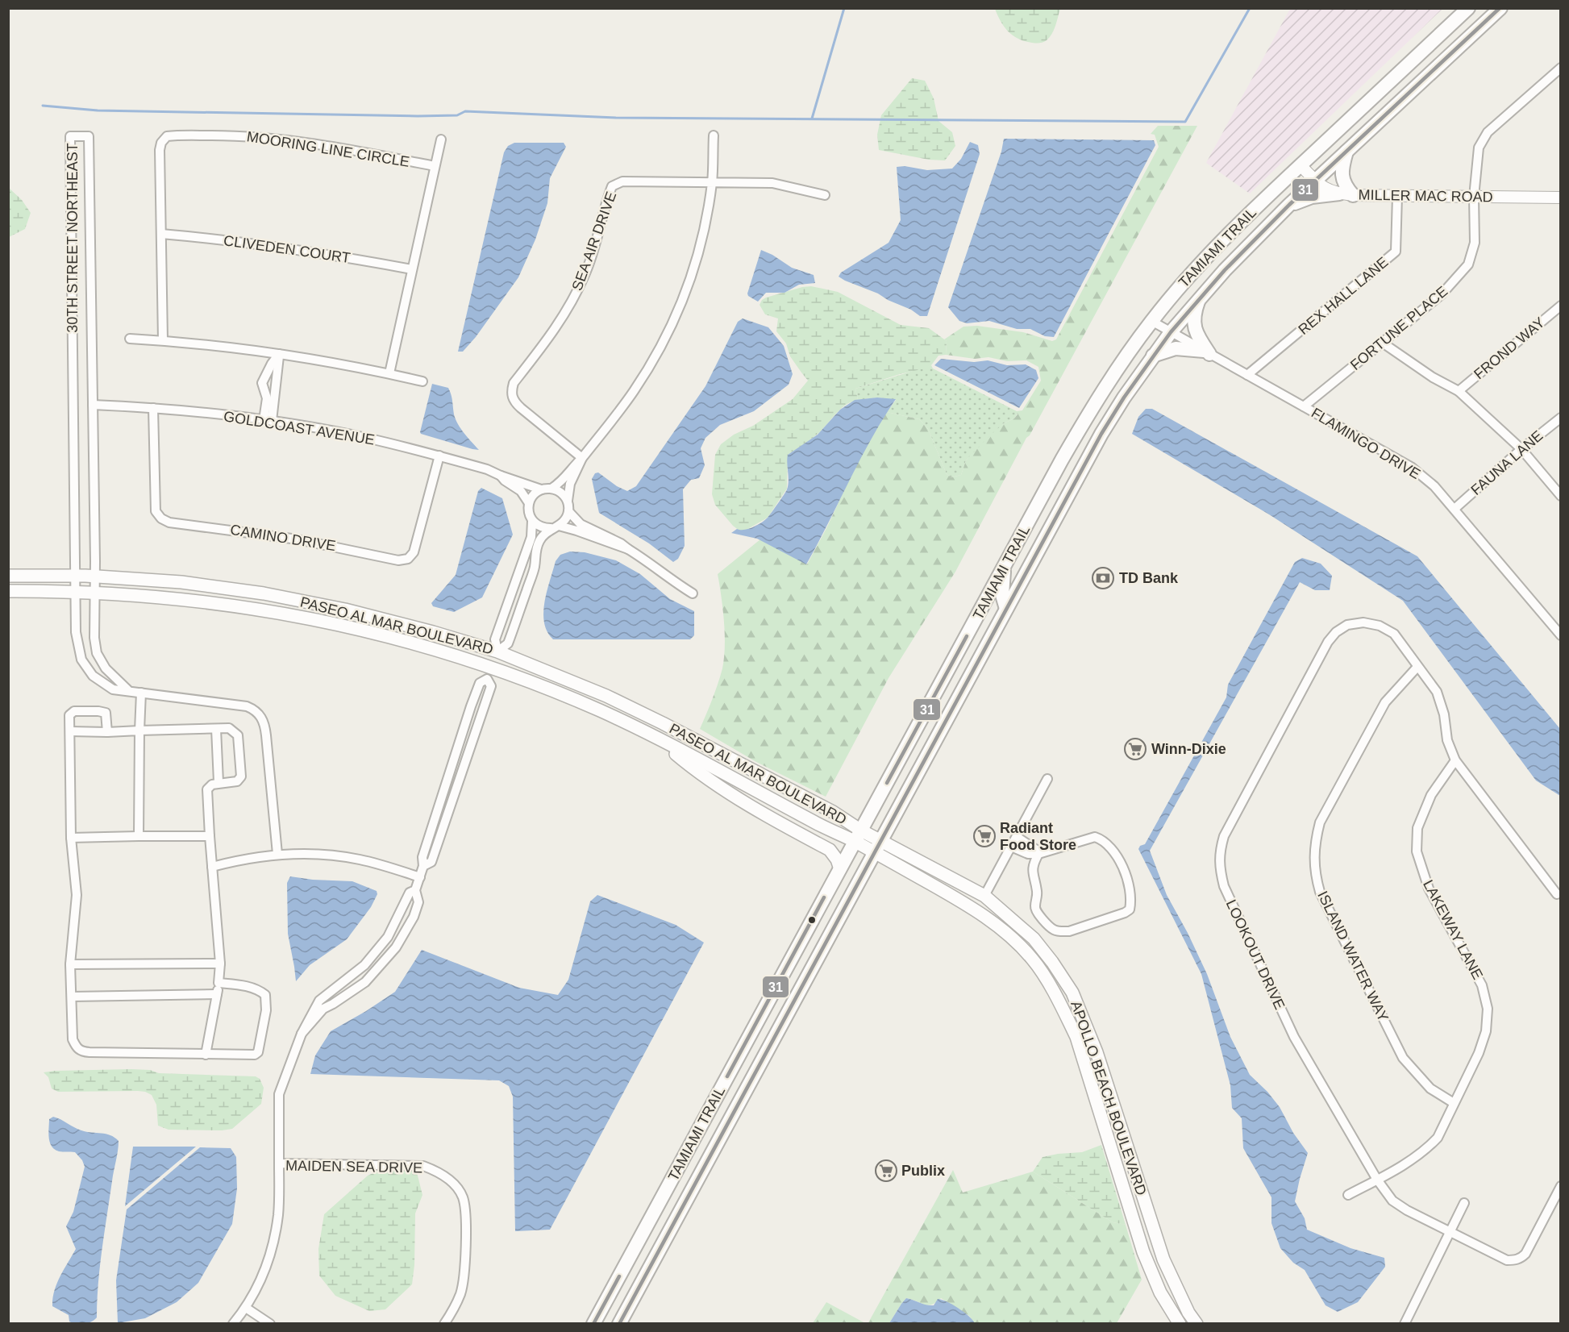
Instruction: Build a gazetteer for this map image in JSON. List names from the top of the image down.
{
  "streets": {
    "main road": ["TAMIAMI TRAIL", "PASEO AL MAR BOULEVARD", "APOLLO BEACH BOULEVARD"],
    "street": [
      "MOORING LINE CIRCLE",
      "MILLER MAC ROAD",
      "30TH STREET NORTHEAST",
      "SEA AIR DRIVE",
      "CLIVEDEN COURT",
      "REX HALL LANE",
      "FORTUNE PLACE",
      "FROND WAY",
      "GOLDCOAST AVENUE",
      "FLAMINGO DRIVE",
      "FAUNA LANE",
      "CAMINO DRIVE",
      "LAKEWAY LANE",
      "LOOKOUT DRIVE",
      "ISLAND WATER WAY",
      "MAIDEN SEA DRIVE"
    ]
  },
  "crossings": [
    ["MOORING LINE CIRCLE", "CLIVEDEN COURT"],
    ["MILLER MAC ROAD", "TAMIAMI TRAIL"],
    ["MILLER MAC ROAD", "REX HALL LANE"],
    ["MILLER MAC ROAD", "FORTUNE PLACE"],
    ["30TH STREET NORTHEAST", "GOLDCOAST AVENUE"],
    ["30TH STREET NORTHEAST", "PASEO AL MAR BOULEVARD"],
    ["TAMIAMI TRAIL", "FLAMINGO DRIVE"],
    ["TAMIAMI TRAIL", "PASEO AL MAR BOULEVARD"],
    ["TAMIAMI TRAIL", "APOLLO BEACH BOULEVARD"],
    ["REX HALL LANE", "FLAMINGO DRIVE"],
    ["FORTUNE PLACE", "FLAMINGO DRIVE"],
    ["GOLDCOAST AVENUE", "CAMINO DRIVE"],
    ["FLAMINGO DRIVE", "FAUNA LANE"],
    ["PASEO AL MAR BOULEVARD", "APOLLO BEACH BOULEVARD"],
    ["LAKEWAY LANE", "LOOKOUT DRIVE"],
    ["LAKEWAY LANE", "ISLAND WATER WAY"],
    ["LOOKOUT DRIVE", "ISLAND WATER WAY"]
  ],
  "places": {
    "bank": ["TD Bank"],
    "supermarket": ["Winn-Dixie", "Radiant Food Store", "Publix"]
  },
  "lines": ["transit line 31"]
}
